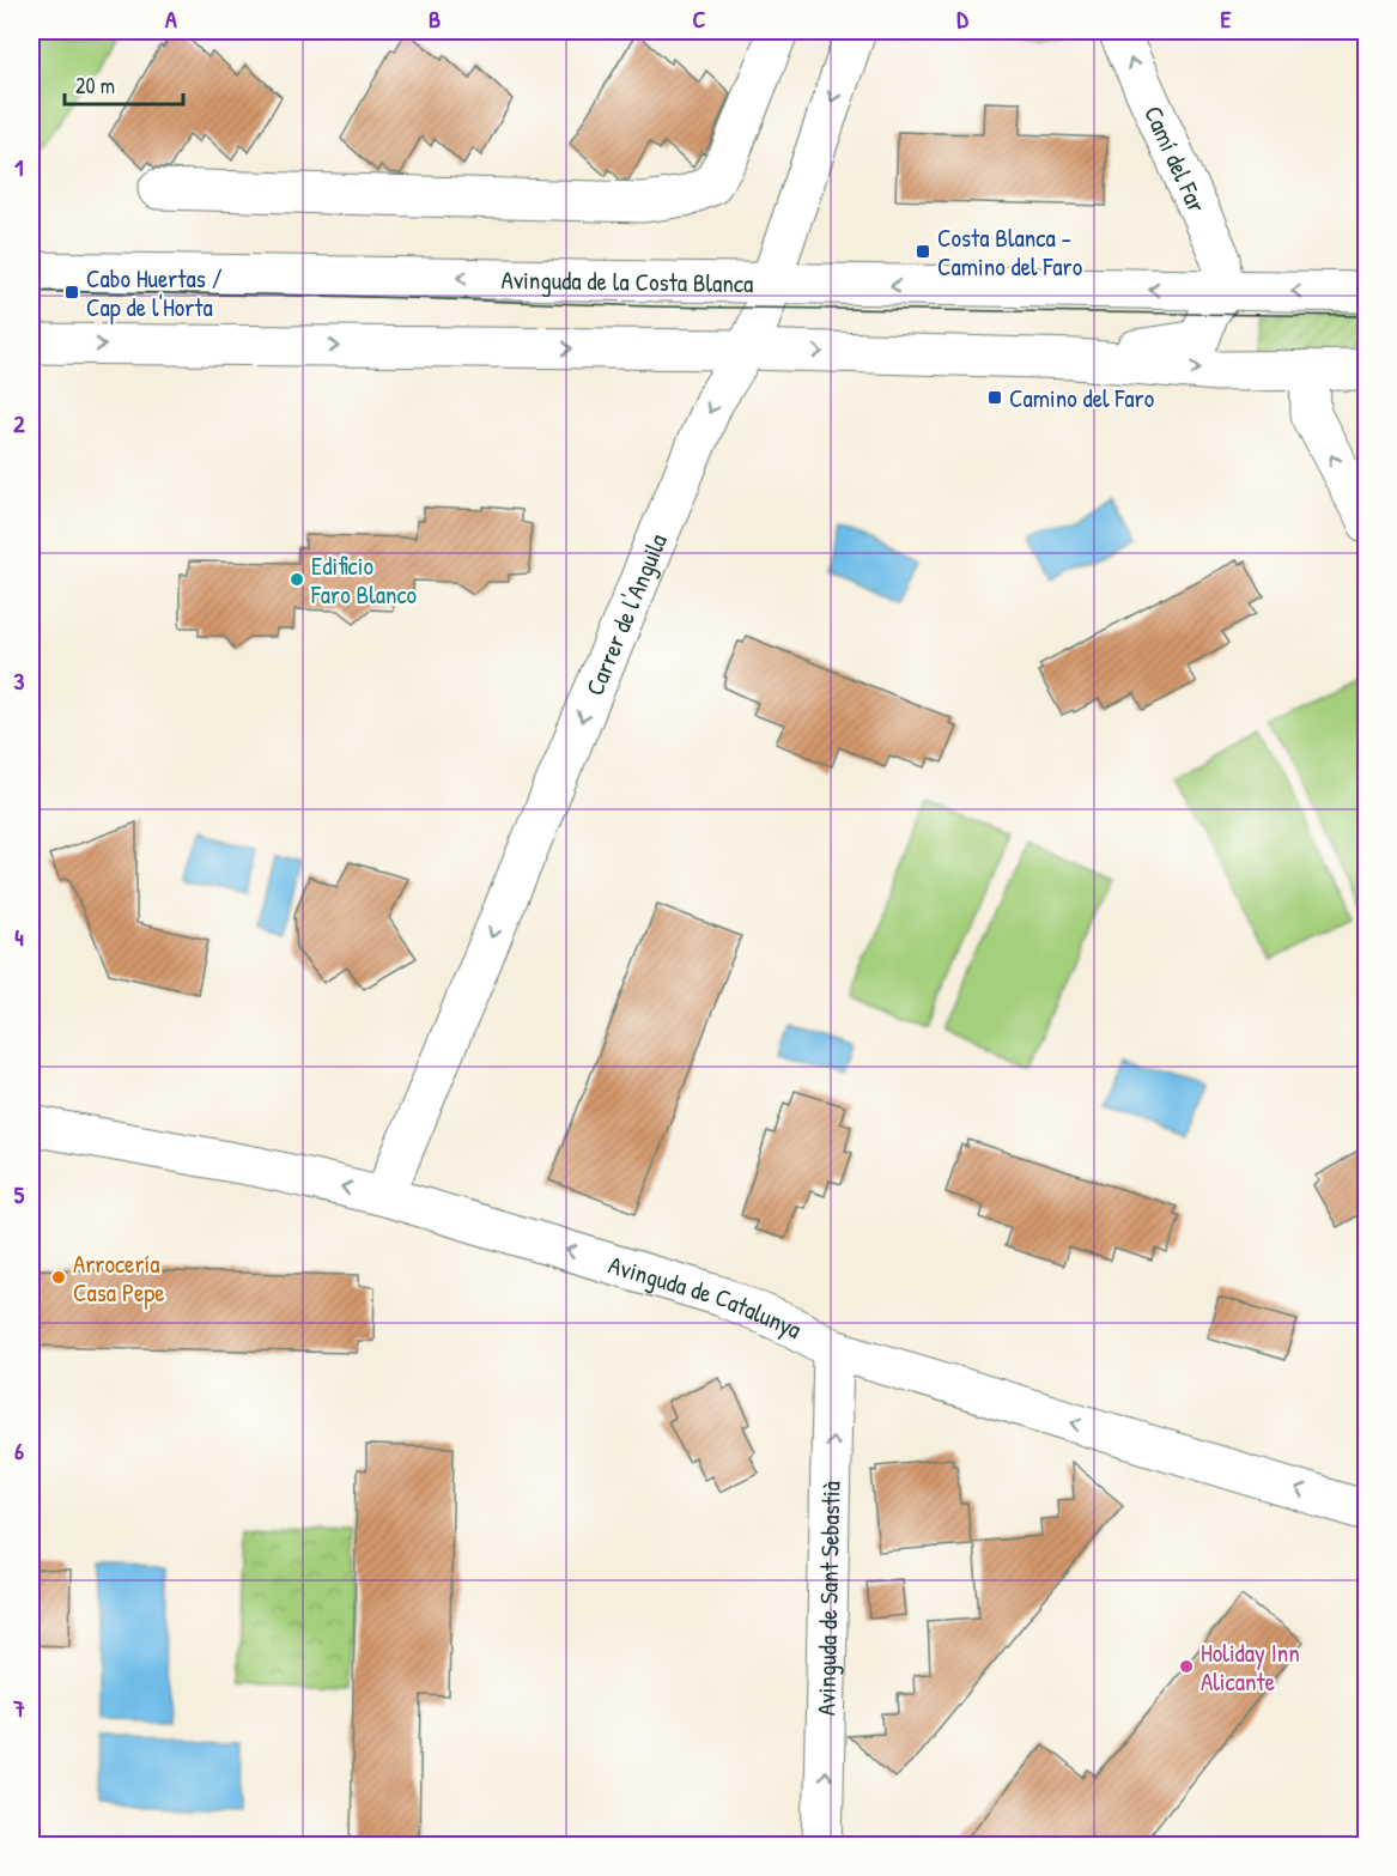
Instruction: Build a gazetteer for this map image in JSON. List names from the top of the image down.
{
  "streets": {
    "street": [
      "Camí del Far",
      "Avinguda de la Costa Blanca",
      "Carrer de l'Anguila",
      "Avinguda de Catalunya",
      "Avinguda de Sant Sebastià"
    ]
  },
  "crossings": [
    ["Camí del Far", "Avinguda de la Costa Blanca"],
    ["Avinguda de la Costa Blanca", "Carrer de l'Anguila"],
    ["Carrer de l'Anguila", "Avinguda de Catalunya"],
    ["Avinguda de Catalunya", "Avinguda de Sant Sebastià"]
  ],
  "one_way": [
    "Camí del Far",
    "Carrer de l'Anguila",
    "Avinguda de Catalunya",
    "Avinguda de Sant Sebastià"
  ],
  "places": {
    "transit": ["Costa Blanca - Camino del Faro", "Cabo Huertas / Cap de l'Horta", "Camino del Faro"],
    "other": ["Edificio Faro Blanco", "Arrocería Casa Pepe", "Holiday Inn Alicante"]
  },
  "scale_bar": "20 m",
  "grid": {
    "columns": [
      "A",
      "B",
      "C",
      "D",
      "E"
    ],
    "rows": [
      "1",
      "2",
      "3",
      "4",
      "5",
      "6",
      "7"
    ]
  }
}
